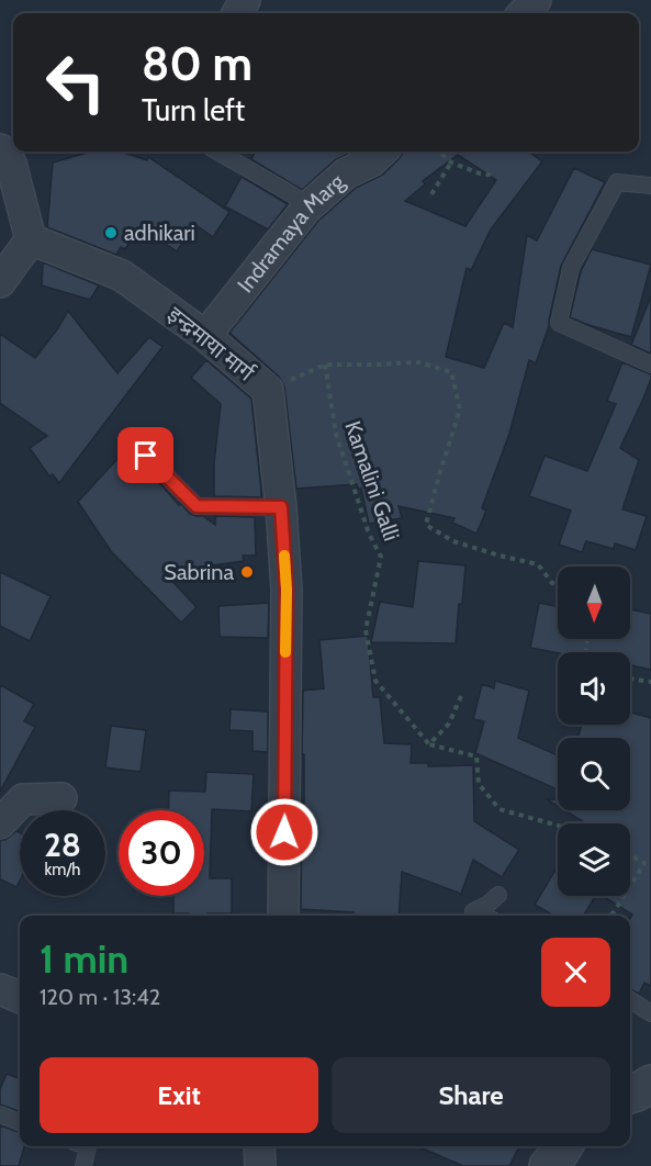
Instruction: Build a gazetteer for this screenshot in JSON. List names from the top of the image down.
{
  "streets": {
    "street": ["Indramaya Marg", "इन्द्रमाया मार्ग"],
    "path": ["Kamalini Galli"]
  },
  "crossings": [
    ["Indramaya Marg", "इन्द्रमाया मार्ग"]
  ],
  "places": ["adhikari", "Sabrina"],
  "north": "bottom",
  "page": {
    "turn": ["80 m", "Turn left"],
    "speed": "28 km/h",
    "limit": "30",
    "heading": ["1 min", "120 m · 13:42"],
    "buttons": ["Exit", "Share"]
  }
}
